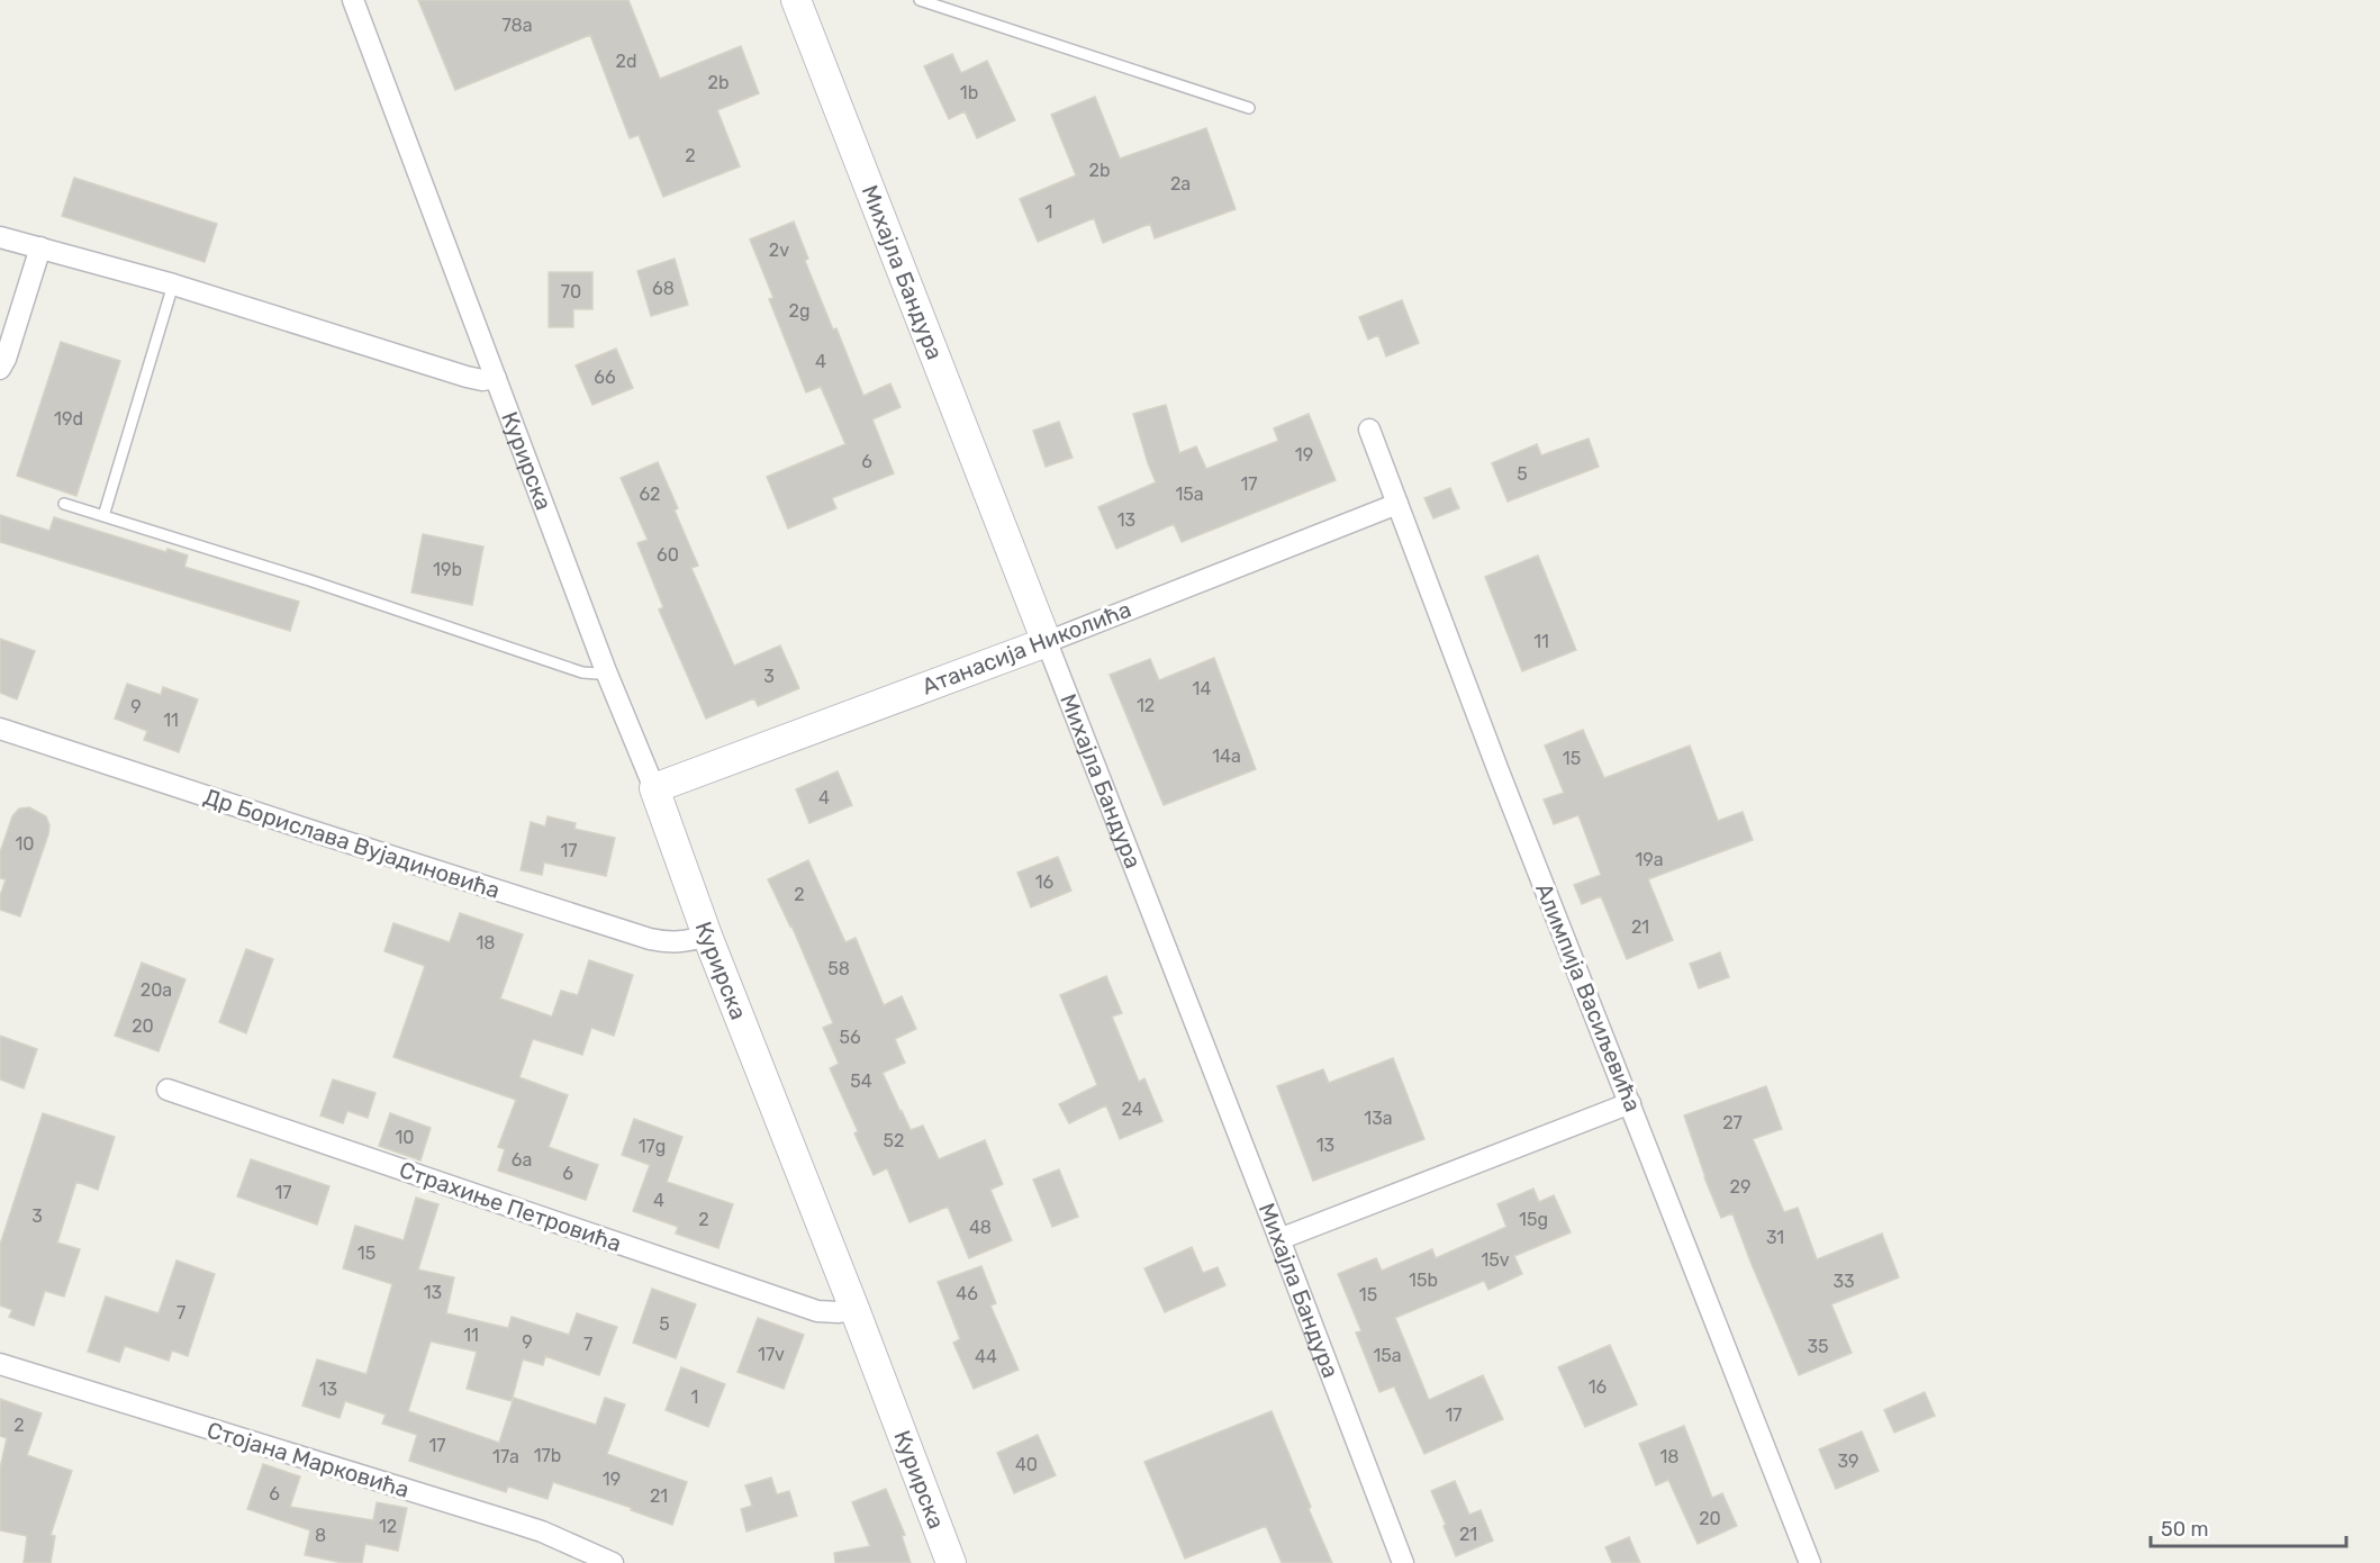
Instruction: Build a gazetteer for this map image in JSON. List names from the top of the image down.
{
  "streets": {
    "street": [
      "Михајла Бандура",
      "Курирска",
      "Атанасија Николића",
      "Др Борислава Вујадиновића",
      "Алимпија Васиљевића",
      "Страхиње Петровића",
      "Стојана Марковића"
    ]
  },
  "crossings": [
    ["Михајла Бандура", "Атанасија Николића"],
    ["Курирска", "Атанасија Николића"],
    ["Курирска", "Др Борислава Вујадиновића"],
    ["Курирска", "Страхиње Петровића"],
    ["Атанасија Николића", "Алимпија Васиљевића"]
  ],
  "house_numbers": [
    "78a",
    "2d",
    "2b",
    "1b",
    "2",
    "2b",
    "2a",
    "1",
    "2v",
    "68",
    "70",
    "2g",
    "4",
    "66",
    "19d",
    "19",
    "6",
    "5",
    "17",
    "62",
    "15a",
    "13",
    "60",
    "19b",
    "11",
    "3",
    "14",
    "12",
    "9",
    "11",
    "14a",
    "15",
    "4",
    "10",
    "17",
    "19a",
    "16",
    "2",
    "21",
    "18",
    "58",
    "20a",
    "20",
    "56",
    "54",
    "24",
    "13a",
    "27",
    "10",
    "52",
    "13",
    "17g",
    "6a",
    "6",
    "29",
    "17",
    "4",
    "3",
    "2",
    "15g",
    "48",
    "31",
    "15",
    "15v",
    "15b",
    "33",
    "13",
    "46",
    "15",
    "7",
    "5",
    "11",
    "9",
    "7",
    "35",
    "17v",
    "15a",
    "44",
    "16",
    "13",
    "1",
    "17",
    "2",
    "17",
    "17b",
    "17a",
    "18",
    "39",
    "40",
    "19",
    "6",
    "21",
    "20",
    "12",
    "21",
    "8"
  ],
  "scale_bar": "50 m"
}
